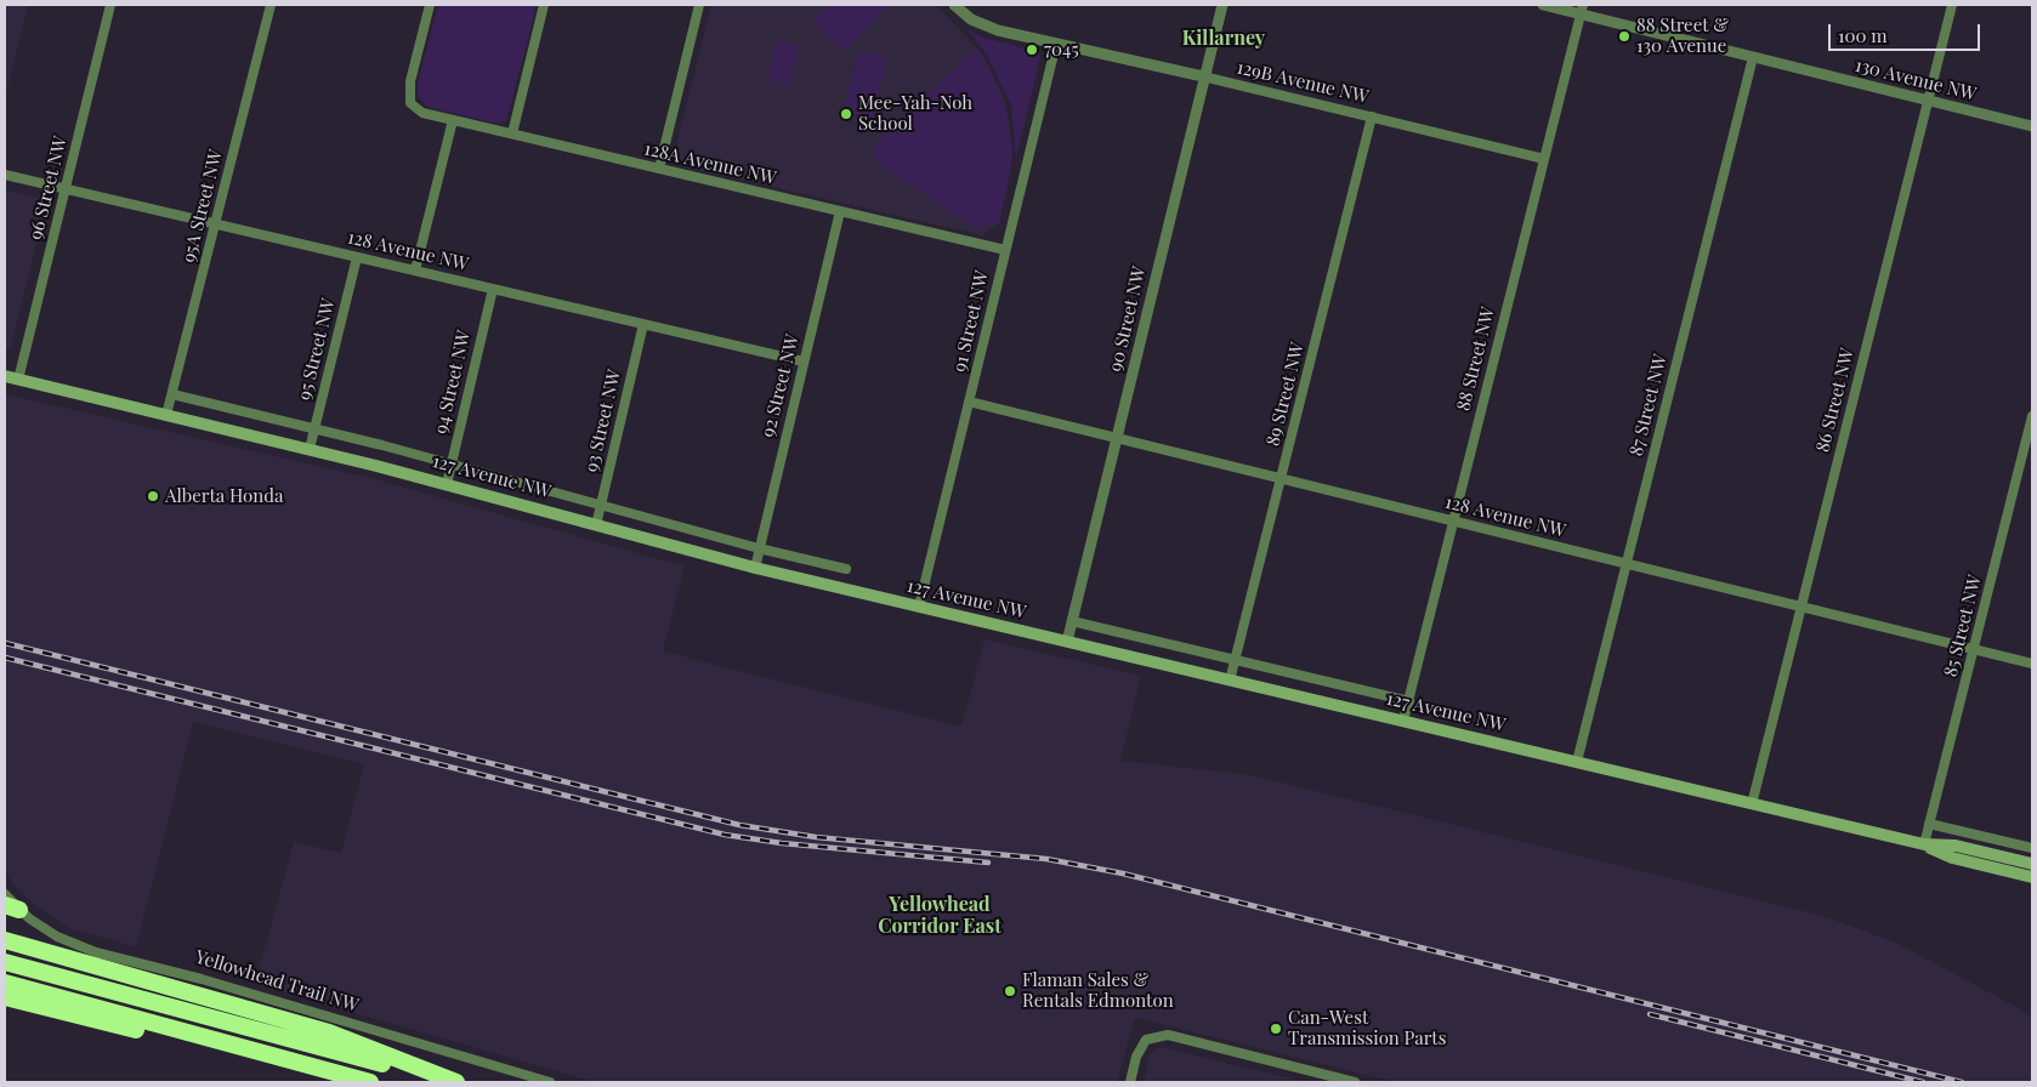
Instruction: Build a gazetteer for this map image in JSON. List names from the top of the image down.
{
  "streets": {
    "main road": ["127 Avenue NW"],
    "street": [
      "130 Avenue NW",
      "129B Avenue NW",
      "128A Avenue NW",
      "96 Street NW",
      "95A Street NW",
      "128 Avenue NW",
      "90 Street NW",
      "91 Street NW",
      "95 Street NW",
      "88 Street NW",
      "94 Street NW",
      "92 Street NW",
      "89 Street NW",
      "86 Street NW",
      "87 Street NW",
      "93 Street NW",
      "85 Street NW",
      "Yellowhead Trail NW"
    ]
  },
  "crossings": [
    ["130 Avenue NW", "88 Street NW"],
    ["130 Avenue NW", "86 Street NW"],
    ["130 Avenue NW", "87 Street NW"],
    ["129B Avenue NW", "90 Street NW"],
    ["129B Avenue NW", "91 Street NW"],
    ["129B Avenue NW", "88 Street NW"],
    ["129B Avenue NW", "89 Street NW"],
    ["128A Avenue NW", "91 Street NW"],
    ["128A Avenue NW", "92 Street NW"],
    ["96 Street NW", "128 Avenue NW"],
    ["96 Street NW", "127 Avenue NW"],
    ["95A Street NW", "128 Avenue NW"],
    ["95A Street NW", "127 Avenue NW"],
    ["128 Avenue NW", "90 Street NW"],
    ["128 Avenue NW", "91 Street NW"],
    ["128 Avenue NW", "95 Street NW"],
    ["128 Avenue NW", "88 Street NW"],
    ["128 Avenue NW", "94 Street NW"],
    ["128 Avenue NW", "92 Street NW"],
    ["128 Avenue NW", "89 Street NW"],
    ["128 Avenue NW", "86 Street NW"],
    ["128 Avenue NW", "87 Street NW"],
    ["128 Avenue NW", "93 Street NW"],
    ["128 Avenue NW", "85 Street NW"],
    ["90 Street NW", "127 Avenue NW"],
    ["91 Street NW", "127 Avenue NW"],
    ["95 Street NW", "127 Avenue NW"],
    ["88 Street NW", "127 Avenue NW"],
    ["94 Street NW", "127 Avenue NW"],
    ["92 Street NW", "127 Avenue NW"],
    ["89 Street NW", "127 Avenue NW"],
    ["86 Street NW", "127 Avenue NW"],
    ["87 Street NW", "127 Avenue NW"],
    ["93 Street NW", "127 Avenue NW"],
    ["127 Avenue NW", "85 Street NW"]
  ],
  "districts": ["Killarney", "Yellowhead Corridor East"],
  "places": [
    "88 Street & 130 Avenue",
    "7045",
    "Mee-Yah-Noh School",
    "Alberta Honda",
    "Flaman Sales & Rentals Edmonton",
    "Can-West Transmission Parts"
  ],
  "scale_bar": "100 m"
}
